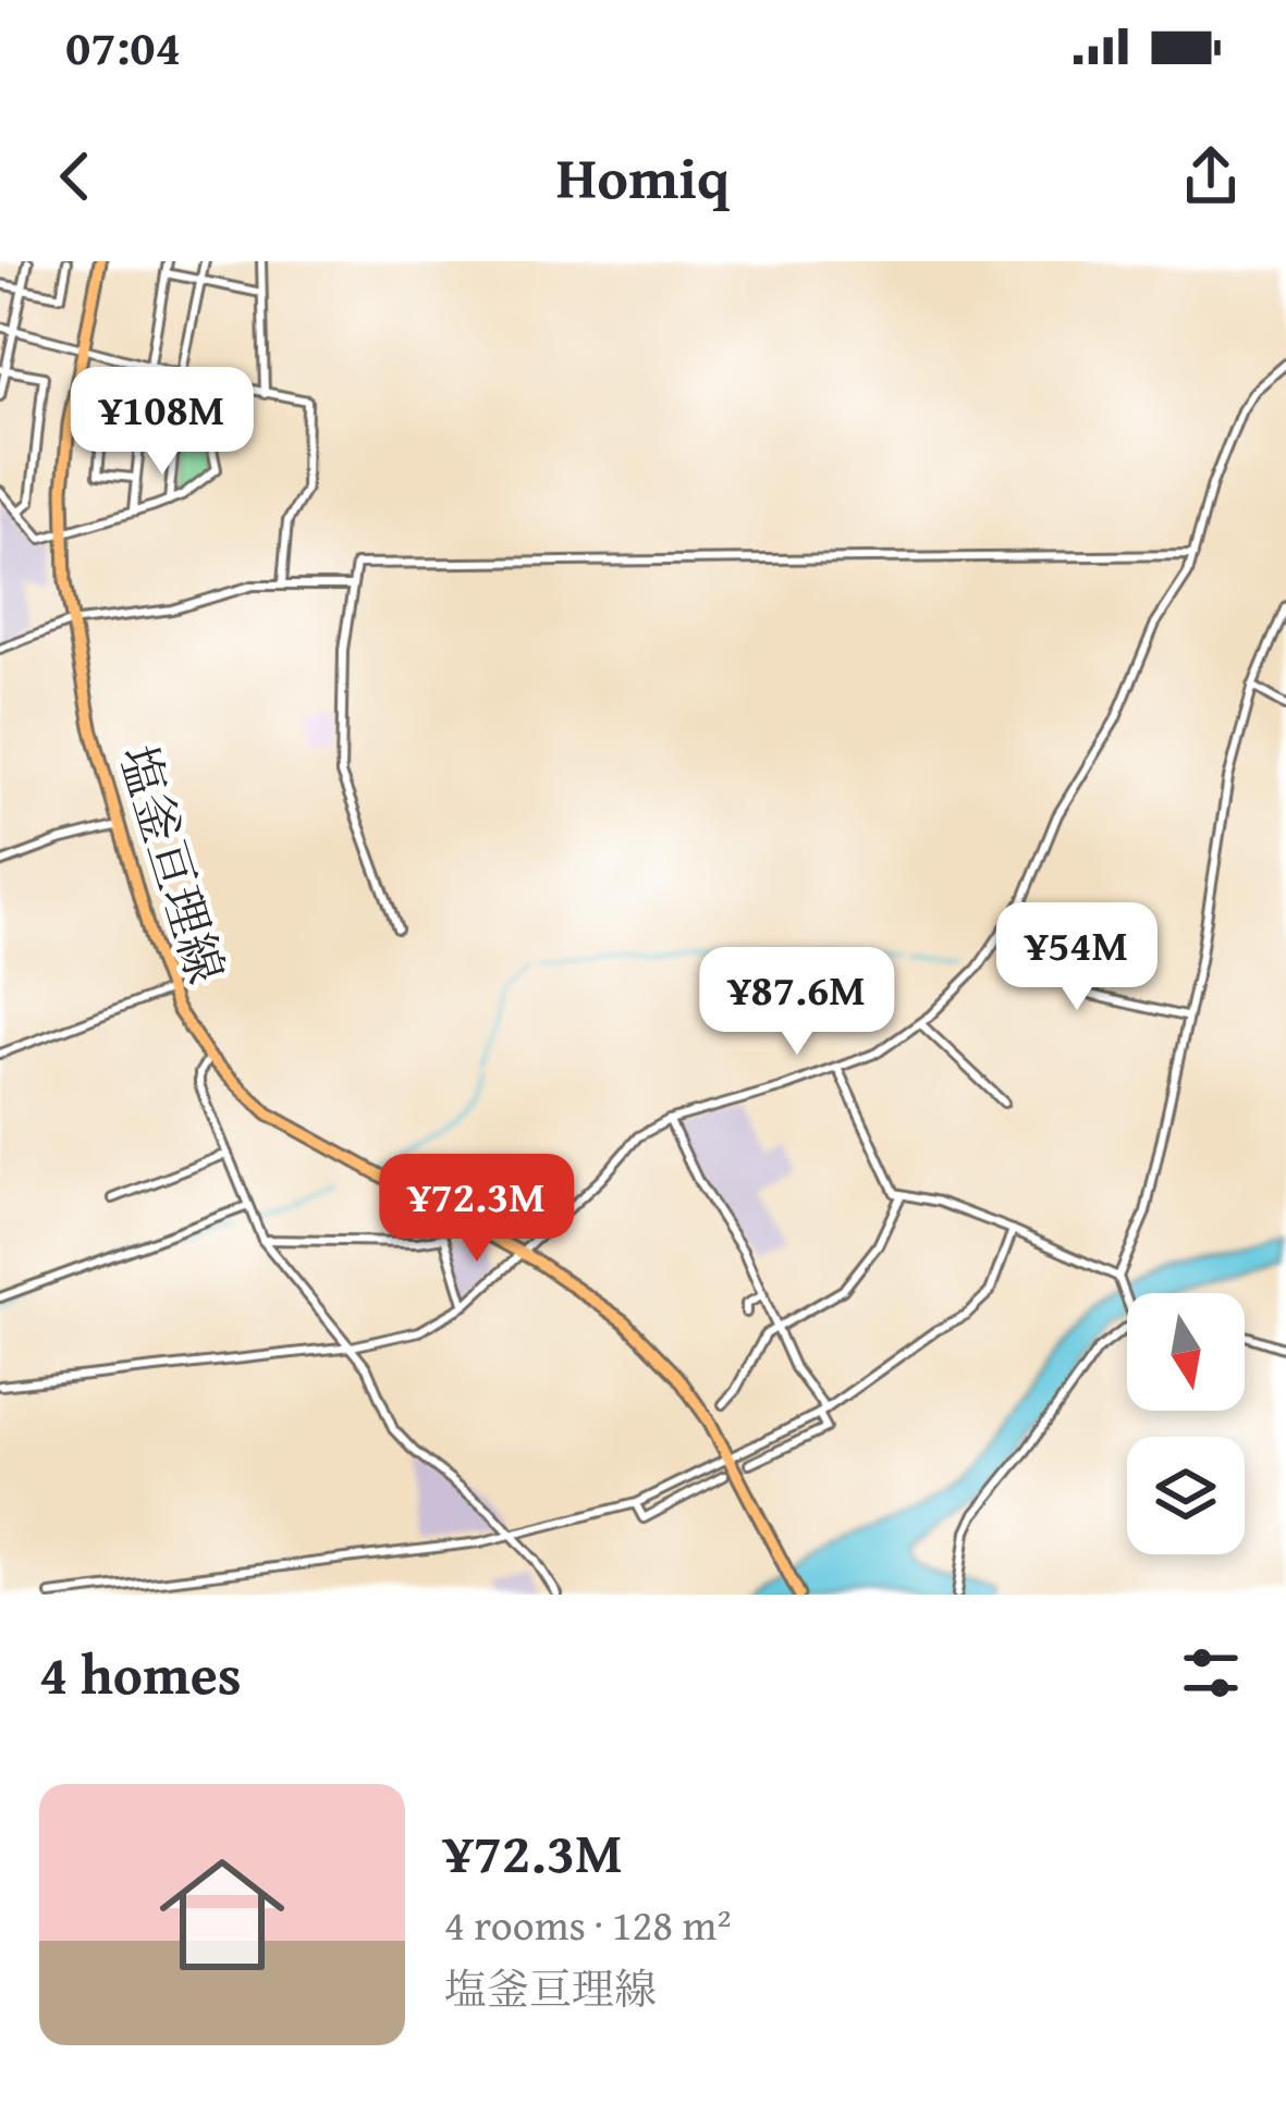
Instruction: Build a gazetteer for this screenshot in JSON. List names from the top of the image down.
{
  "streets": {
    "main road": ["塩釜亘理線"]
  },
  "north": "bottom",
  "page": {
    "status": "07:04",
    "header": "Homiq",
    "price": [
      "¥108M",
      "¥54M",
      "¥87.6M",
      "¥72.3M"
    ],
    "heading": "4 homes",
    "list": [
      {
        "name": "¥72.3M",
        "note": "4 rooms · 128 m² · 塩釜亘理線"
      }
    ]
  }
}
